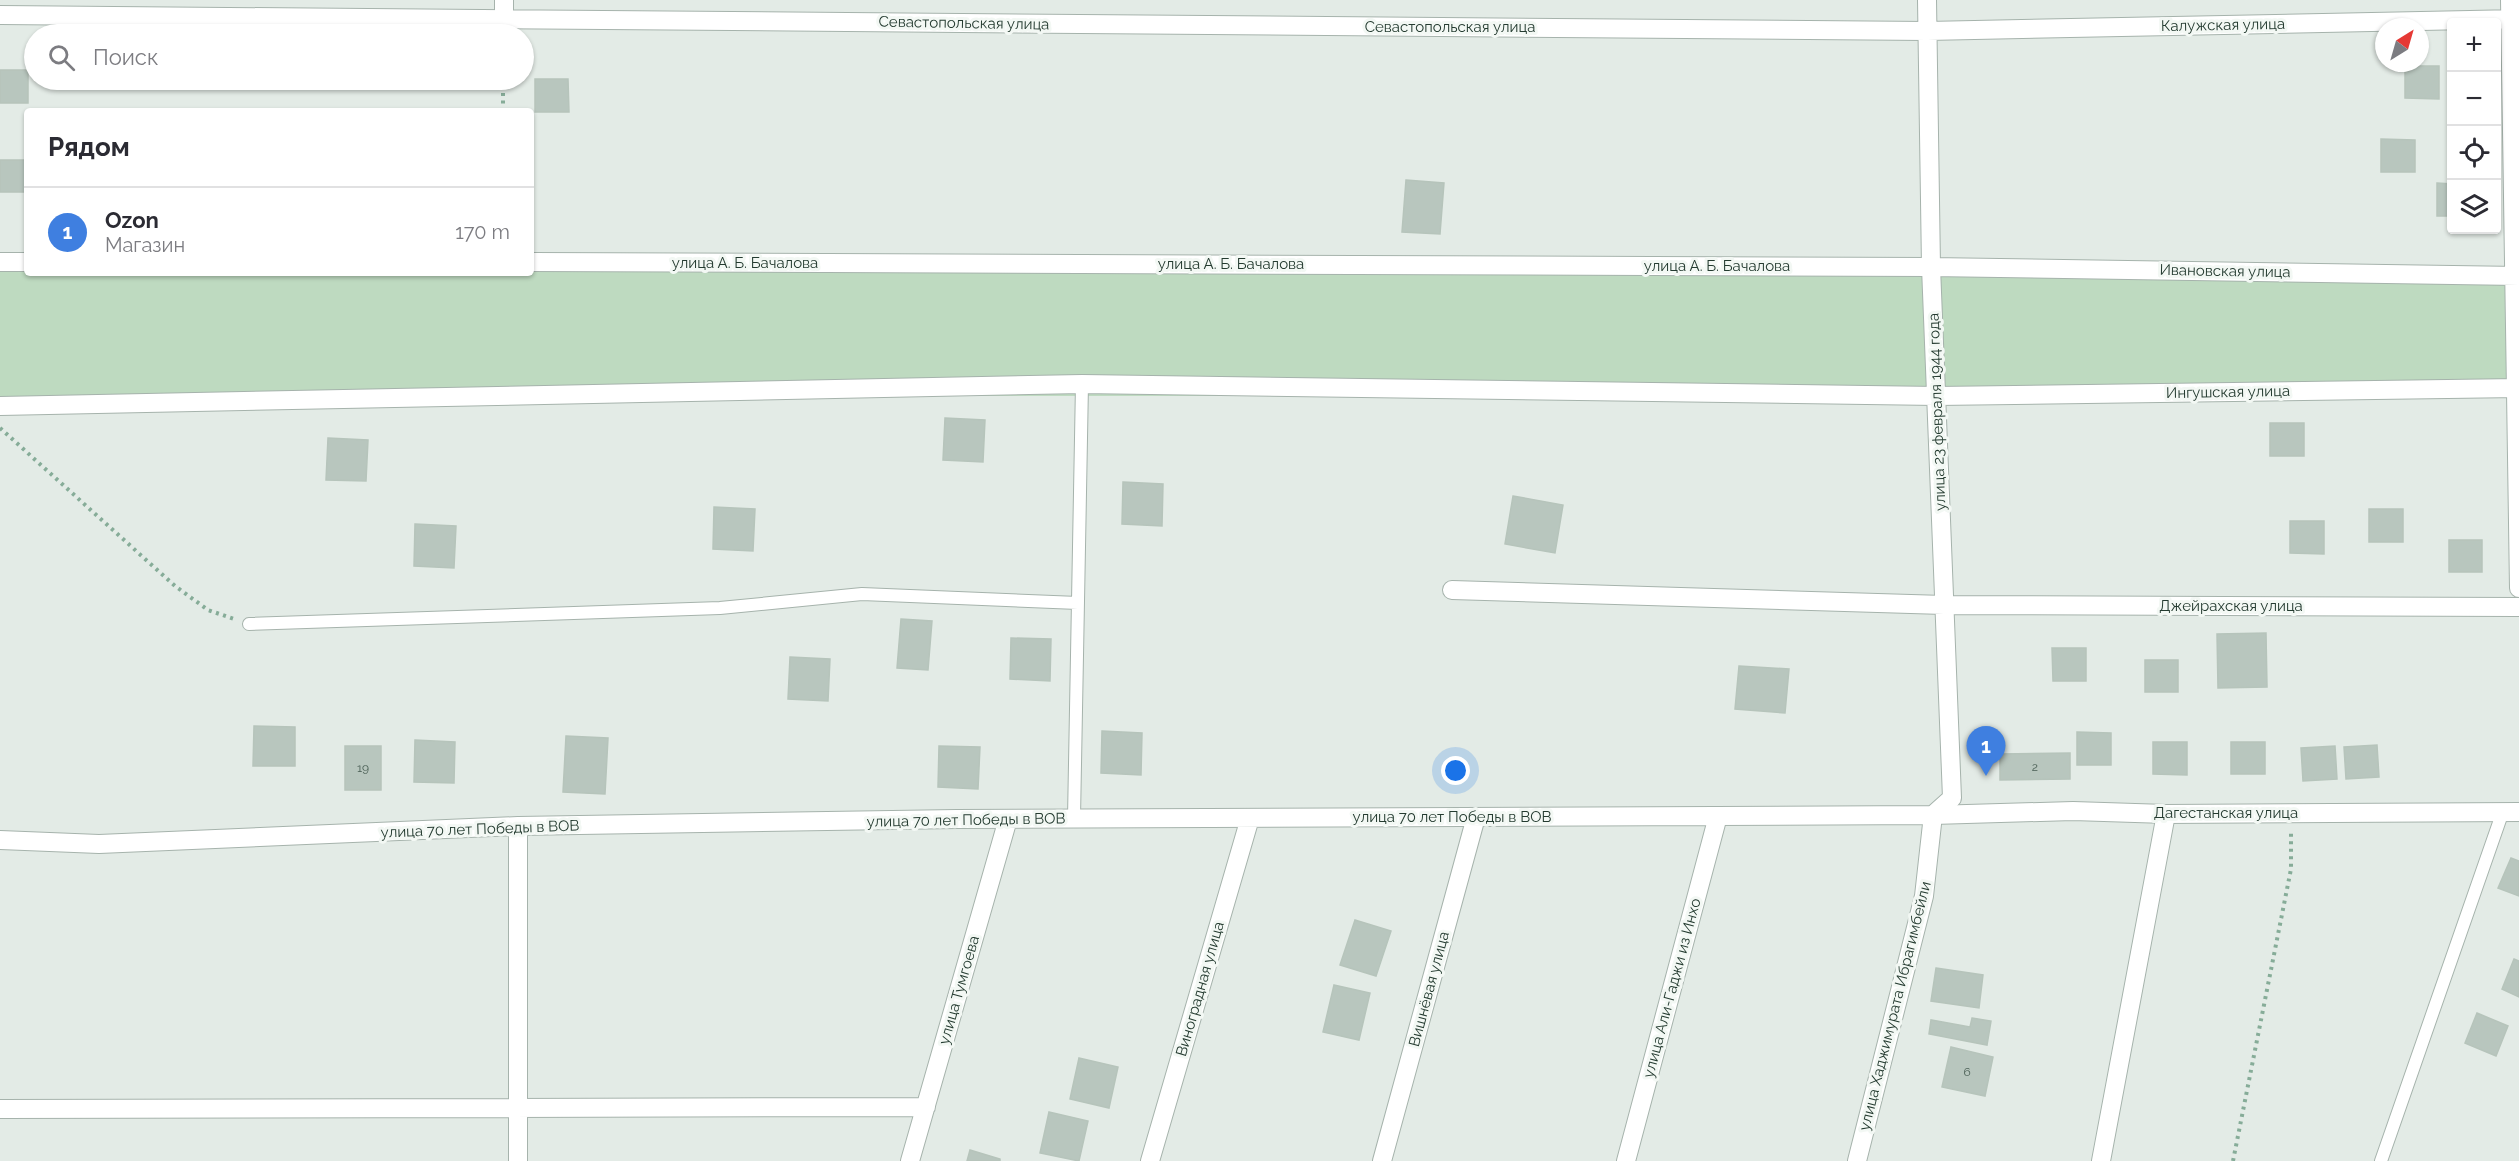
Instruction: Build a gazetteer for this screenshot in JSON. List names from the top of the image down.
{
  "streets": {
    "street": [
      "Севастопольская улица",
      "Калужская улица",
      "улица А. Б. Бачалова",
      "Ивановская улица",
      "Ингушская улица",
      "улица 23 февраля 1944 года",
      "Джейрахская улица",
      "Дагестанская улица",
      "улица 70 лет Победы в ВОВ",
      "улица Али-Гаджи из Инхо",
      "Виноградная улица",
      "Вишнёвая улица",
      "улица Тумгоева",
      "улица Хаджимурата Ибрагимбейли"
    ]
  },
  "crossings": [
    ["Севастопольская улица", "Калужская улица"],
    ["Севастопольская улица", "улица 23 февраля 1944 года"],
    ["Калужская улица", "улица 23 февраля 1944 года"],
    ["улица А. Б. Бачалова", "Ивановская улица"],
    ["улица А. Б. Бачалова", "улица 23 февраля 1944 года"],
    ["Ивановская улица", "улица 23 февраля 1944 года"],
    ["Ингушская улица", "улица 23 февраля 1944 года"],
    ["улица 23 февраля 1944 года", "Джейрахская улица"],
    ["улица 23 февраля 1944 года", "Дагестанская улица"],
    ["улица 23 февраля 1944 года", "улица 70 лет Победы в ВОВ"],
    ["улица 23 февраля 1944 года", "улица Хаджимурата Ибрагимбейли"],
    ["Дагестанская улица", "улица 70 лет Победы в ВОВ"],
    ["Дагестанская улица", "улица Хаджимурата Ибрагимбейли"],
    ["улица 70 лет Победы в ВОВ", "улица Али-Гаджи из Инхо"],
    ["улица 70 лет Победы в ВОВ", "Виноградная улица"],
    ["улица 70 лет Победы в ВОВ", "Вишнёвая улица"],
    ["улица 70 лет Победы в ВОВ", "улица Тумгоева"],
    ["улица 70 лет Победы в ВОВ", "улица Хаджимурата Ибрагимбейли"]
  ],
  "house_numbers": ["2", "19", "6"],
  "north": "top right",
  "page": {
    "map_buttons": ["+", "−"],
    "search": "Поиск",
    "heading": "Рядом",
    "list": [
      {
        "mark": "1",
        "name": "Ozon",
        "note": "Магазин",
        "value": "170 m"
      }
    ],
    "pins": "1"
  }
}
